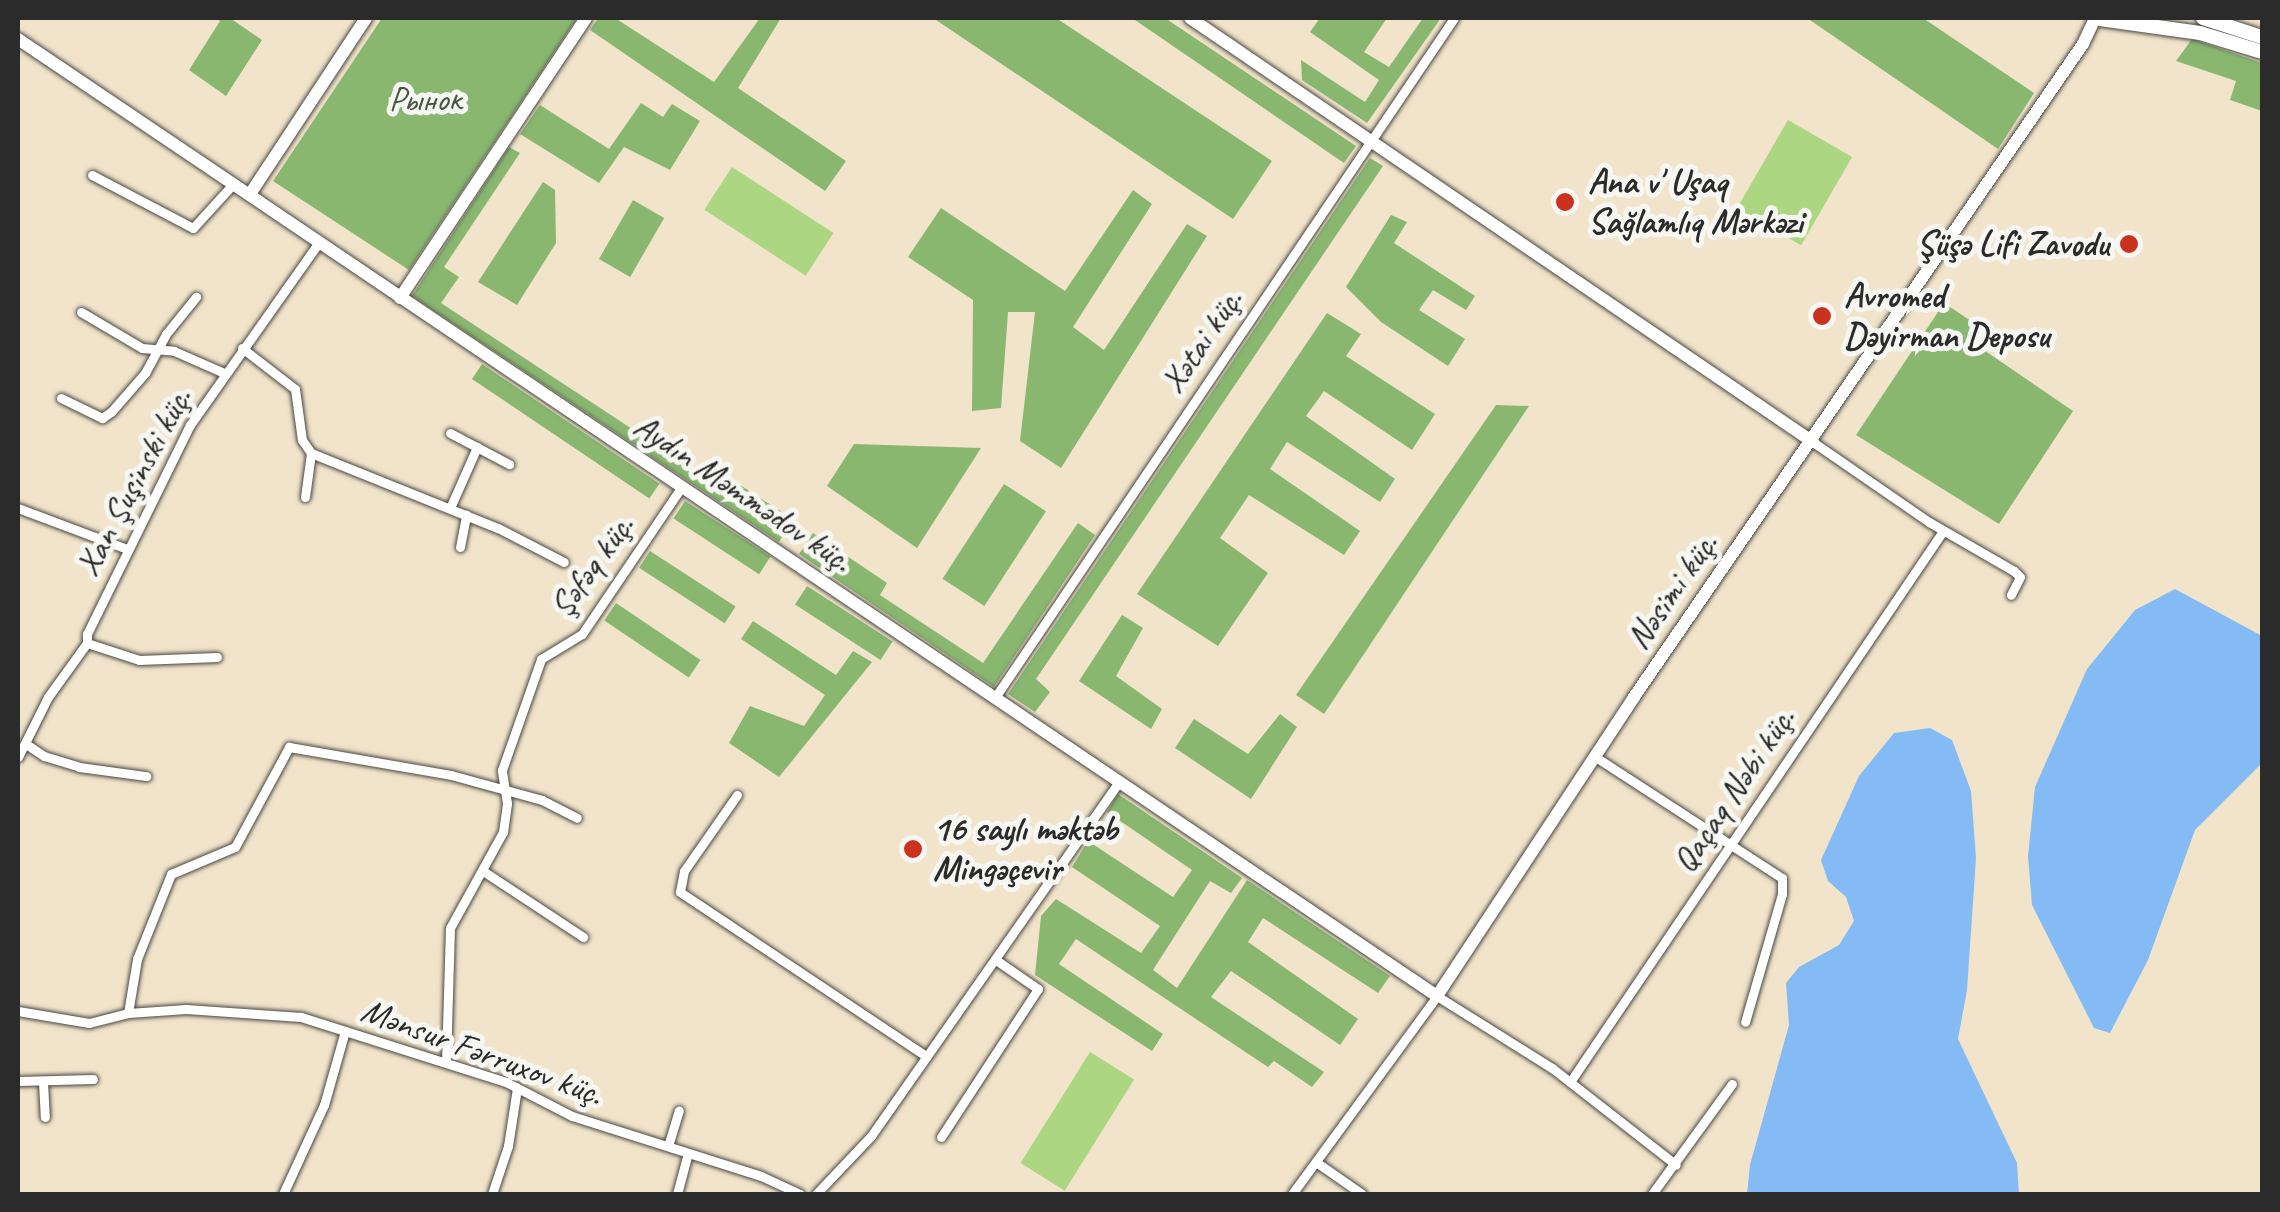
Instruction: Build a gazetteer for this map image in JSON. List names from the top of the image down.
{
  "streets": {
    "street": [
      "Xətai küç.",
      "Xan Şuşinski küç.",
      "Aydın Məmmədov küç.",
      "Şəfəq küç.",
      "Nəsimi küç.",
      "Qaçaq Nəbi küç.",
      "Mənsur Fərruxov küç."
    ]
  },
  "crossings": [
    ["Xətai küç.", "Aydın Məmmədov küç."],
    ["Xan Şuşinski küç.", "Aydın Məmmədov küç."],
    ["Aydın Məmmədov küç.", "Şəfəq küç."],
    ["Aydın Məmmədov küç.", "Nəsimi küç."],
    ["Şəfəq küç.", "Mənsur Fərruxov küç."]
  ],
  "parks": ["Рынок"],
  "places": [
    "Ana v' Uşaq Sağlamlıq Mərkəzi",
    "Şüşə Lifi Zavodu",
    "Avromed Dəyirman Deposu",
    "16 saylı məktəb Mingəçevir"
  ]
}
